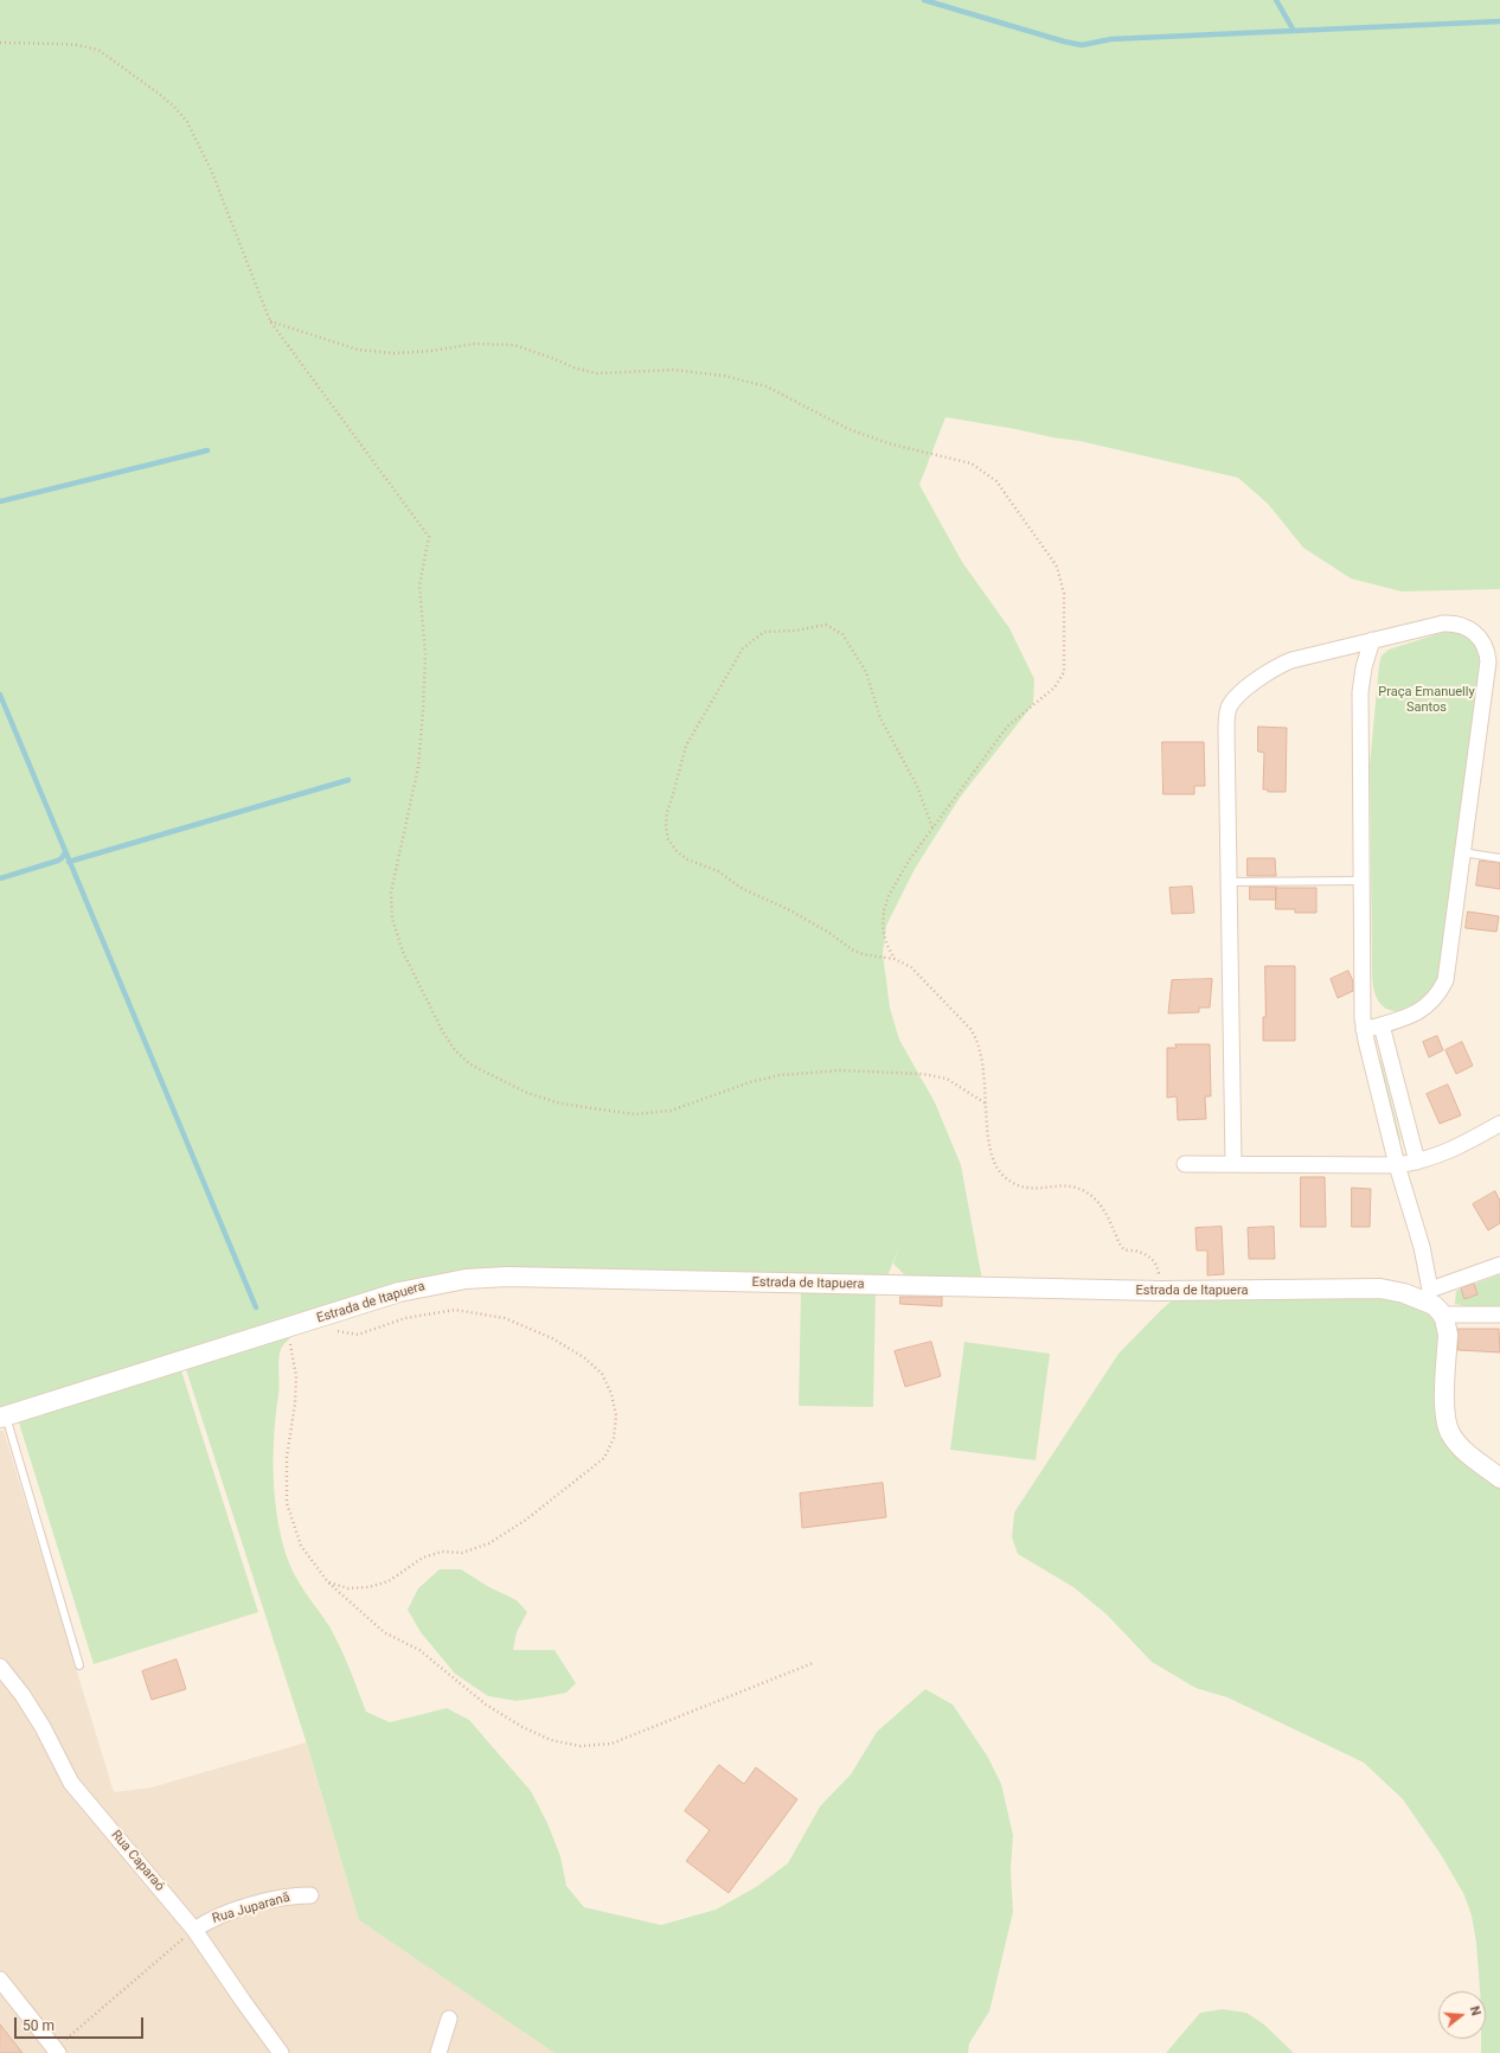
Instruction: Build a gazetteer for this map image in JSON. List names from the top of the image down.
{
  "streets": {
    "street": ["Estrada de Itapuera", "Rua Caparaó", "Rua Juparanã"]
  },
  "crossings": [
    ["Rua Caparaó", "Rua Juparanã"]
  ],
  "parks": ["Praça Emanuelly Santos"],
  "scale_bar": "50 m",
  "north": "right"
}
